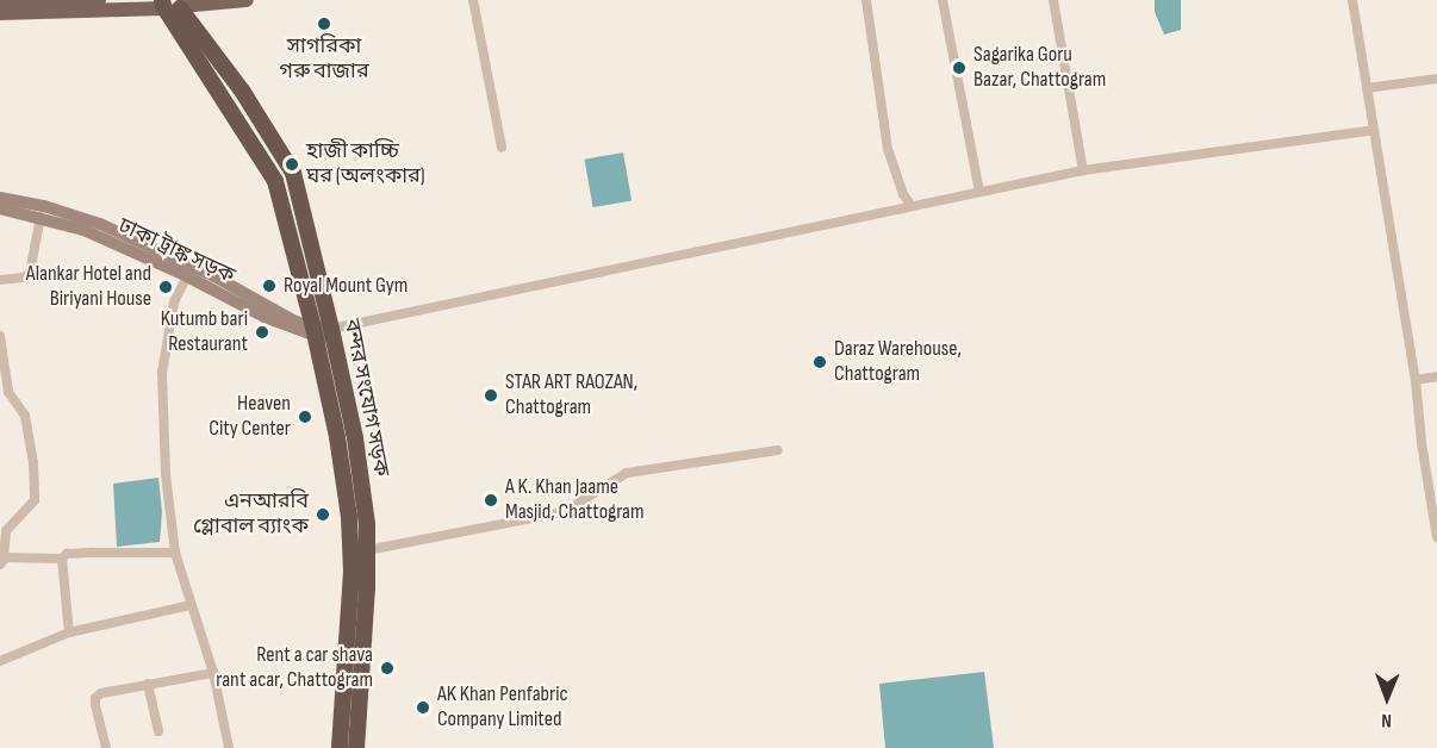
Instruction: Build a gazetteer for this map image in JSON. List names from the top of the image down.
{
  "streets": {
    "highway": ["বন্দর সংযোগ সড়ক"],
    "main road": ["ঢাকা ট্রাঙ্ক সড়ক"]
  },
  "crossings": [
    ["ঢাকা ট্রাঙ্ক সড়ক", "বন্দর সংযোগ সড়ক"]
  ],
  "places": [
    "সাগরিকা গরু বাজার",
    "Sagarika Goru Bazar, Chattogram",
    "হাজী কাচ্চি ঘর (অলংকার)",
    "Royal Mount Gym",
    "Alankar Hotel and Biriyani House",
    "Kutumb bari Restaurant",
    "Daraz Warehouse, Chattogram",
    "STAR ART RAOZAN, Chattogram",
    "Heaven City Center",
    "A K. Khan Jaame Masjid, Chattogram",
    "এনআরবি গ্লোবাল ব্যাংক",
    "Rent a car shava rant acar, Chattogram",
    "AK Khan Penfabric Company Limited"
  ],
  "north": "bottom"
}
